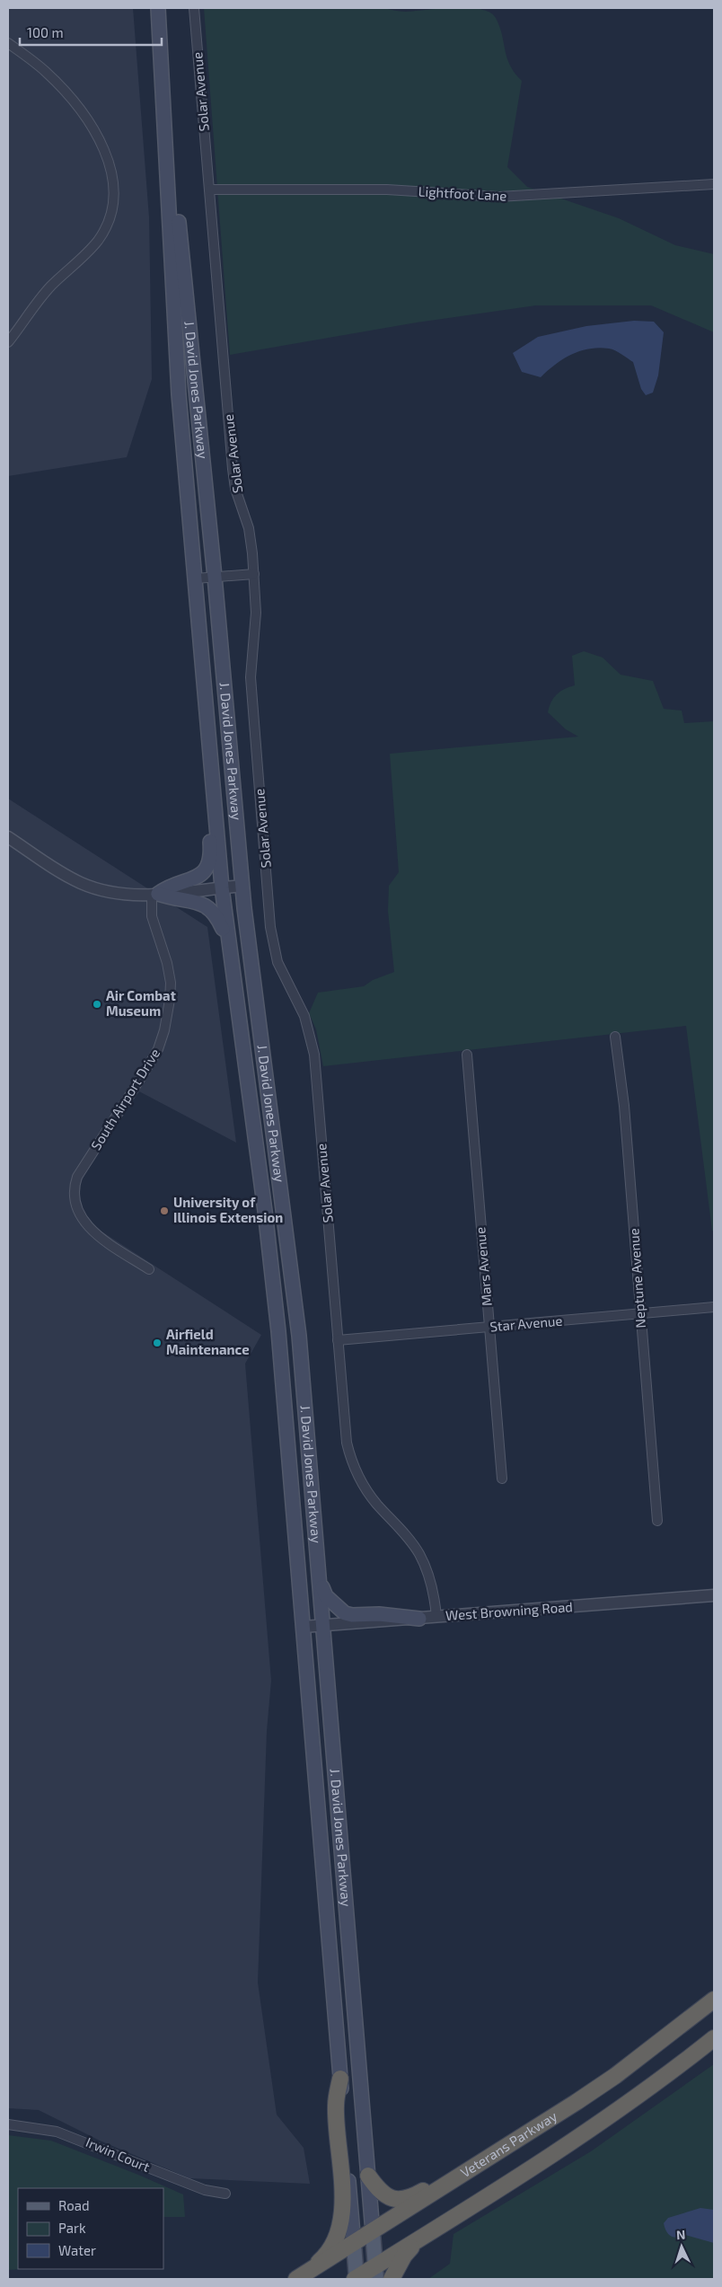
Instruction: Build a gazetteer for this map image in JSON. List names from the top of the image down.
{
  "streets": {
    "highway": ["Veterans Parkway"],
    "main road": ["J. David Jones Parkway"],
    "street": [
      "Solar Avenue",
      "Lightfoot Lane",
      "South Airport Drive",
      "Mars Avenue",
      "Neptune Avenue",
      "Star Avenue",
      "West Browning Road",
      "Irwin Court"
    ]
  },
  "crossings": [
    ["Solar Avenue", "Lightfoot Lane"],
    ["Solar Avenue", "Star Avenue"],
    ["Solar Avenue", "West Browning Road"],
    ["J. David Jones Parkway", "West Browning Road"],
    ["J. David Jones Parkway", "Veterans Parkway"],
    ["Mars Avenue", "Star Avenue"],
    ["Neptune Avenue", "Star Avenue"]
  ],
  "places": ["Air Combat Museum", "University of Illinois Extension", "Airfield Maintenance"],
  "legend": ["Road", "Park", "Water"],
  "scale_bar": "100 m",
  "north": "top"
}
